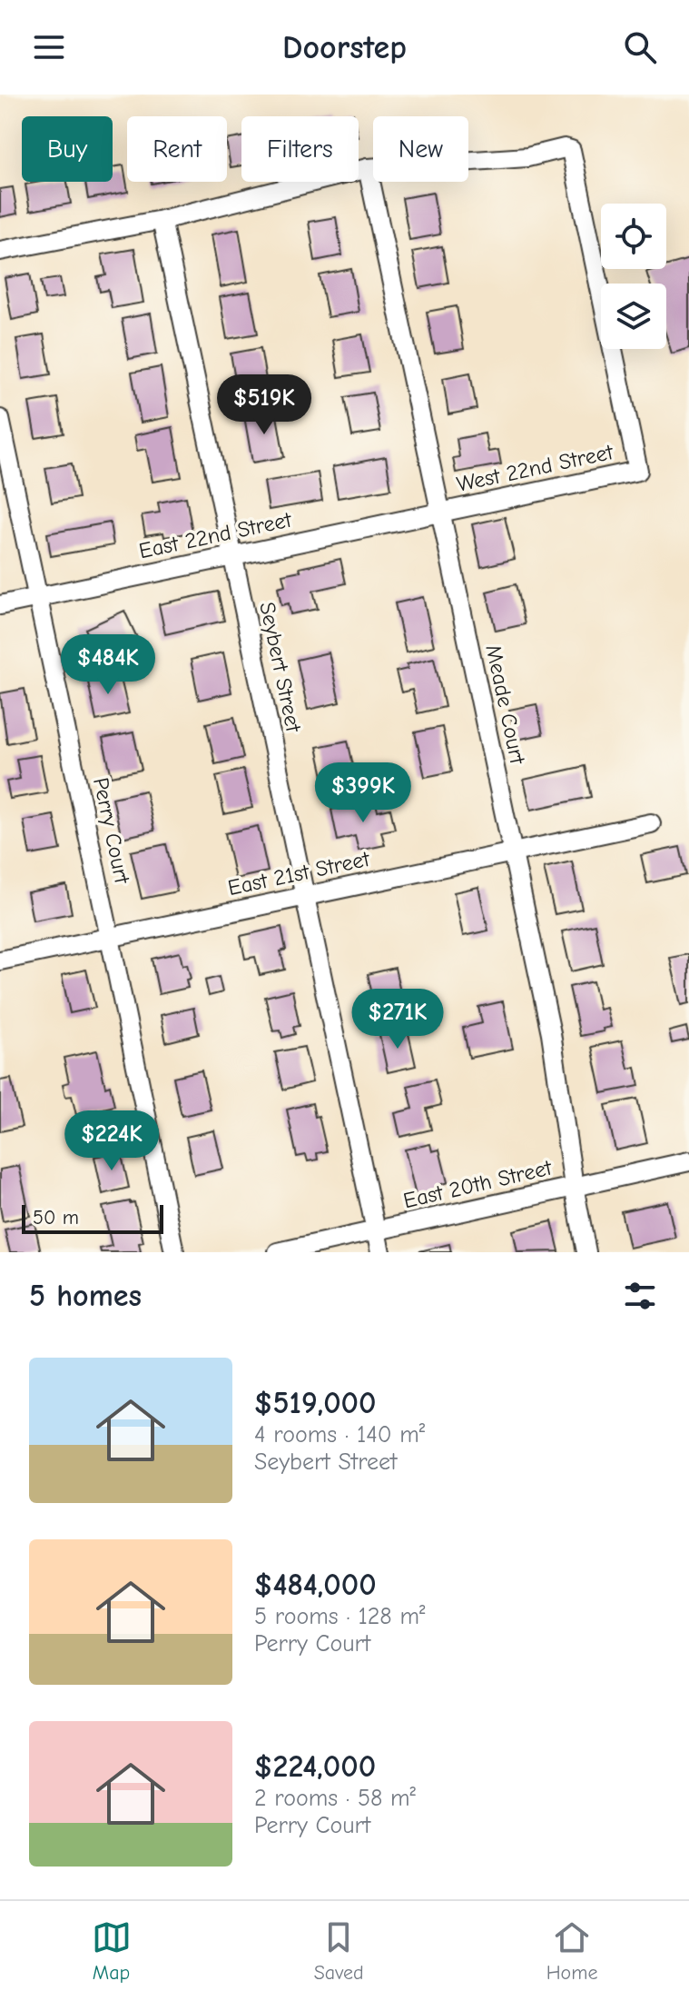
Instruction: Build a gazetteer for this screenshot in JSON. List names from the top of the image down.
{
  "streets": {
    "street": [
      "West 22nd Street",
      "East 22nd Street",
      "Seybert Street",
      "Meade Court",
      "Perry Court",
      "East 21st Street",
      "East 20th Street"
    ]
  },
  "crossings": [
    ["West 22nd Street", "East 22nd Street"],
    ["West 22nd Street", "Meade Court"],
    ["East 22nd Street", "Seybert Street"],
    ["East 22nd Street", "Meade Court"],
    ["East 22nd Street", "Perry Court"],
    ["Seybert Street", "East 21st Street"],
    ["Seybert Street", "East 20th Street"],
    ["Meade Court", "East 21st Street"],
    ["Meade Court", "East 20th Street"],
    ["Perry Court", "East 21st Street"]
  ],
  "scale_bar": "50 m",
  "page": {
    "header": "Doorstep",
    "chip": [
      "Buy",
      "Rent",
      "Filters",
      "New"
    ],
    "price": [
      "$519K",
      "$484K",
      "$399K",
      "$271K",
      "$224K"
    ],
    "scale": "50 m",
    "heading": "5 homes",
    "list": [
      {
        "name": "$519,000",
        "note": "4 rooms · 140 m² · Seybert Street"
      },
      {
        "name": "$484,000",
        "note": "5 rooms · 128 m² · Perry Court"
      },
      {
        "name": "$224,000",
        "note": "2 rooms · 58 m² · Perry Court"
      }
    ],
    "tabs": ["Map", "Saved", "Home"]
  }
}
